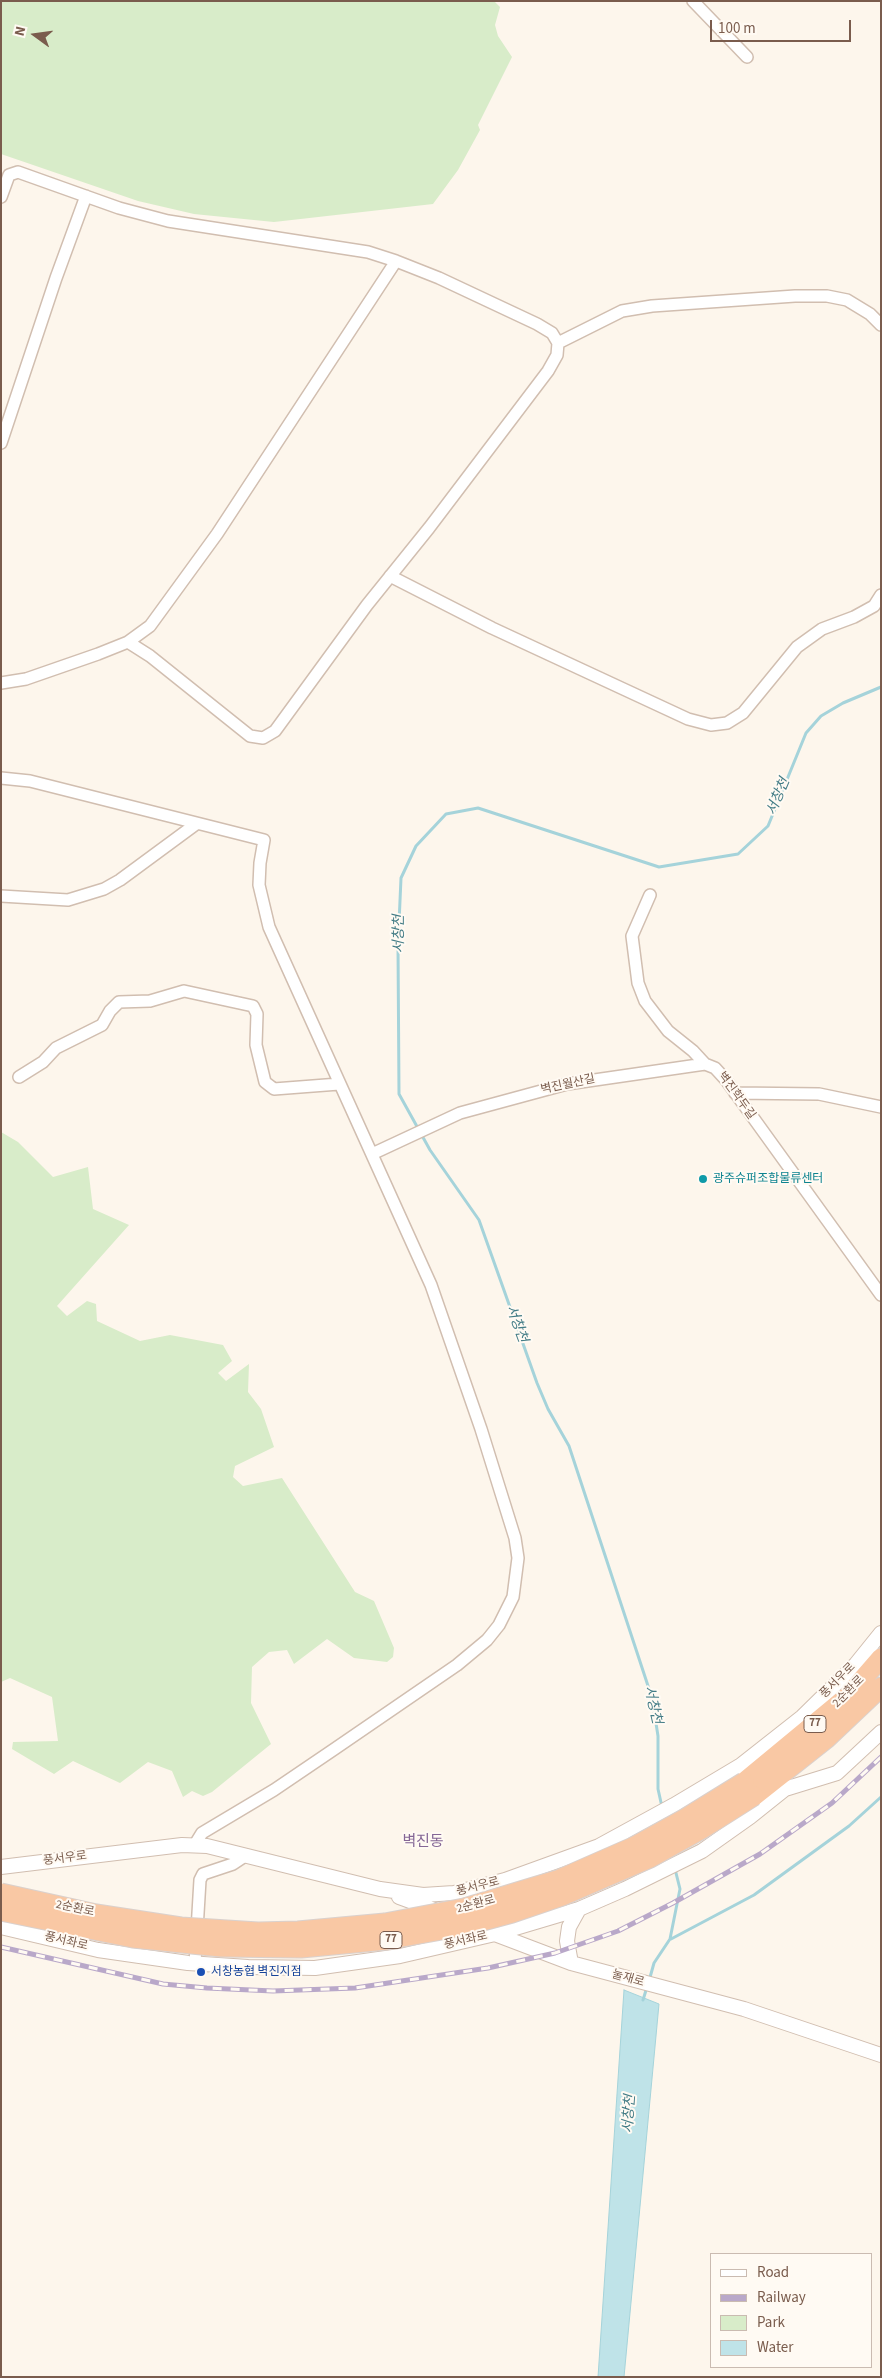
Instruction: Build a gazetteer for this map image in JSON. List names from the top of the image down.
{
  "streets": {
    "highway": ["2순환로", "77"],
    "street": [
      "벽진월산길",
      "벽진학두길",
      "풍서우로",
      "풍서좌로",
      "눌재로"
    ]
  },
  "crossings": [
    ["벽진월산길", "벽진학두길"],
    ["풍서우로", "눌재로"],
    ["풍서좌로", "눌재로"]
  ],
  "districts": ["벽진동"],
  "water": ["서창천"],
  "places": ["광주슈퍼조합물류센터", "서창농협 벽진지점"],
  "legend": [
    "Road",
    "Railway",
    "Park",
    "Water"
  ],
  "scale_bar": "100 m",
  "north": "left"
}
